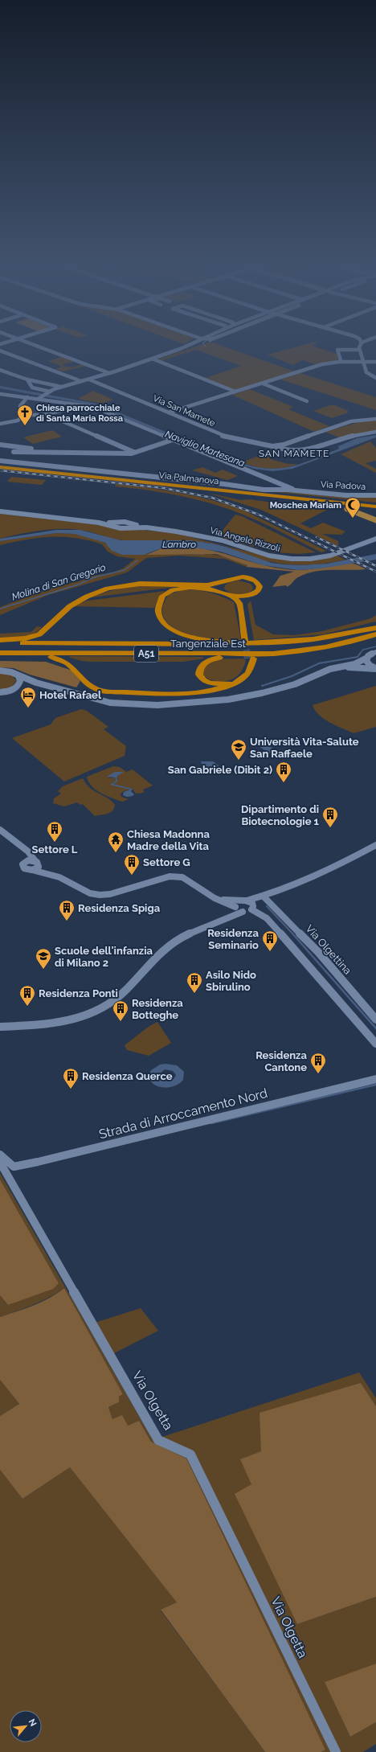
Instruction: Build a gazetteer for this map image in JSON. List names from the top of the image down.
{
  "streets": {
    "highway": ["Via Palmanova", "Tangenziale Est", "A51"],
    "street": [
      "Via San Mamete",
      "Via Padova",
      "Via Angelo Rizzoli",
      "Via Olgettina",
      "Strada di Arroccamento Nord",
      "Via Olgetta"
    ]
  },
  "crossings": [
    ["Via Palmanova", "Via Padova"],
    ["Tangenziale Est", "A51"],
    ["Strada di Arroccamento Nord", "Via Olgetta"]
  ],
  "districts": ["SAN MAMETE"],
  "water": ["Naviglio Martesana", "Lambro", "Molina di San Gregorio"],
  "places": {
    "church": ["Chiesa parrocchiale di Santa Maria Rossa"],
    "mosque": ["Moschea Mariam"],
    "hotel": ["Hotel Rafael"],
    "school or university": ["Università Vita-Salute San Raffaele", "Scuole dell'infanzia di Milano 2"],
    "building": [
      "San Gabriele (Dibit 2)",
      "Dipartimento di Biotecnologie 1",
      "Settore L",
      "Settore G",
      "Residenza Spiga",
      "Residenza Seminario",
      "Asilo Nido Sbirulino",
      "Residenza Ponti",
      "Residenza Botteghe",
      "Residenza Cantone",
      "Residenza Querce"
    ],
    "temple": ["Chiesa Madonna Madre della Vita"]
  },
  "north": "top right"
}
